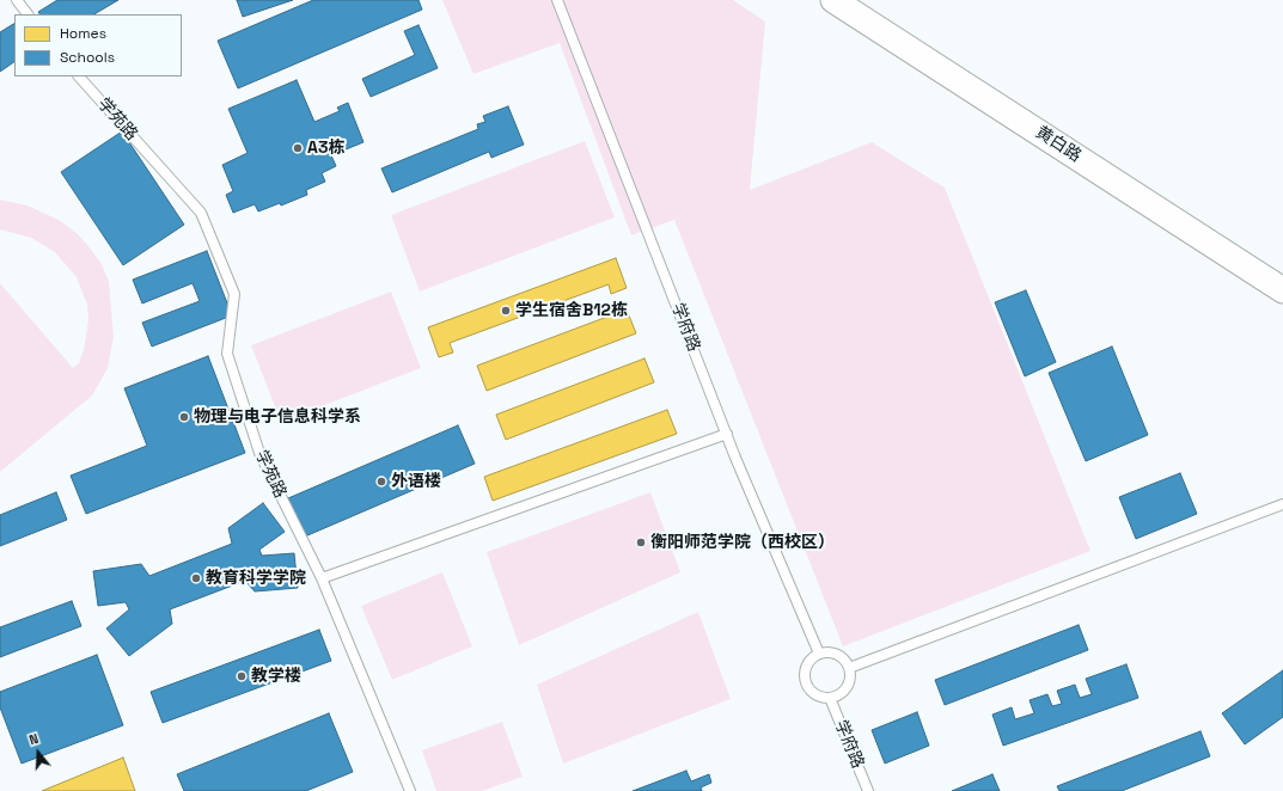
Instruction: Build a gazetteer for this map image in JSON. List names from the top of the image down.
{
  "streets": {
    "main road": ["黄白路"],
    "lane": ["学苑路", "学府路"]
  },
  "places": [
    "A3栋",
    "学生宿舍B12栋",
    "物理与电子信息科学系",
    "外语楼",
    "衡阳师范学院（西校区）",
    "教育科学学院",
    "教学楼"
  ],
  "legend": ["Homes", "Schools"],
  "north": "top"
}
